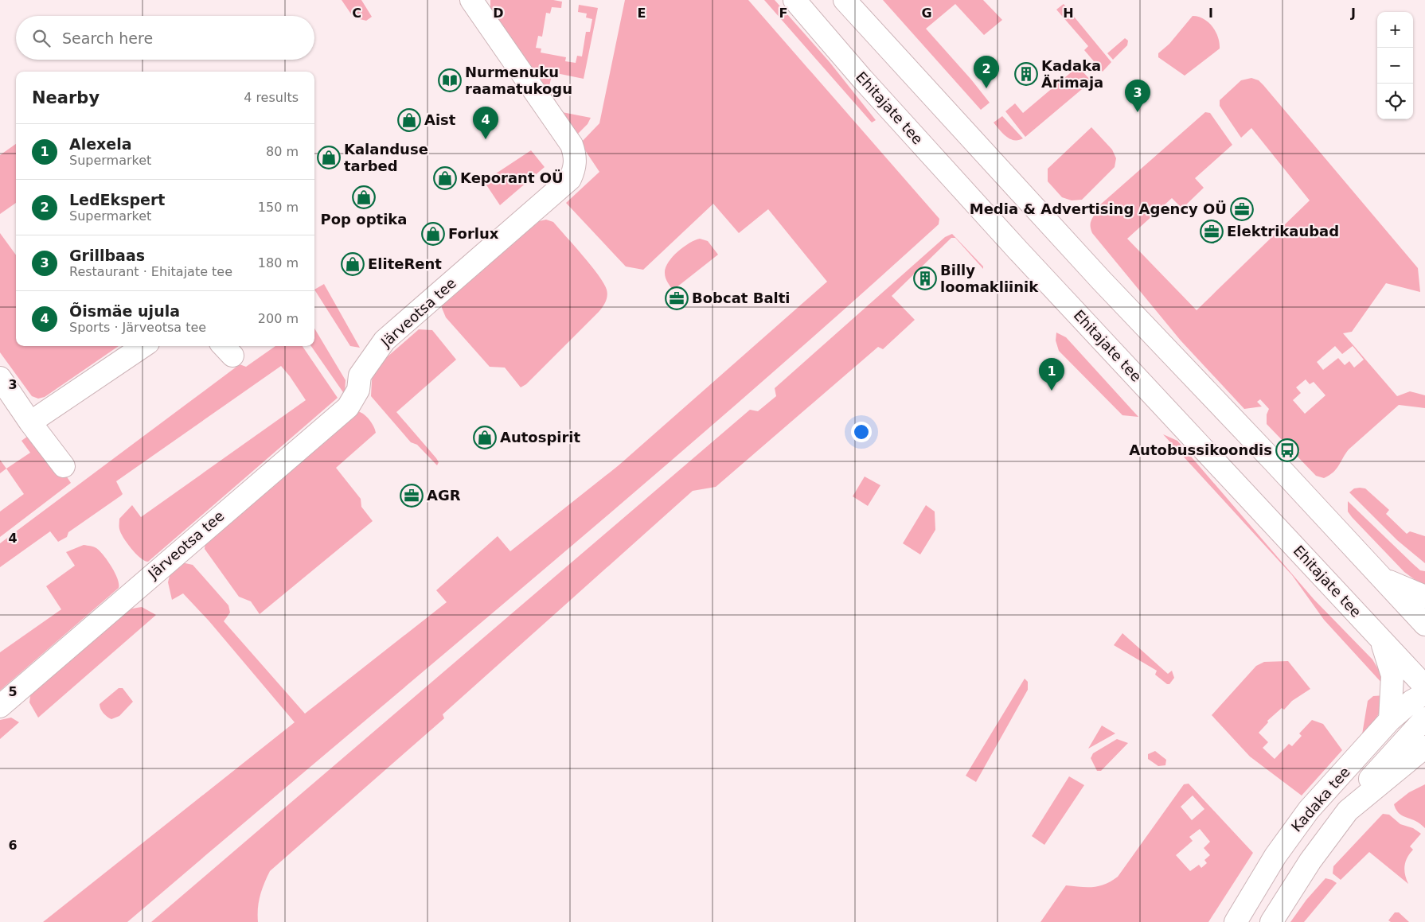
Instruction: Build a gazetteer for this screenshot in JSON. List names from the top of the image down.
{
  "streets": {
    "main road": ["Ehitajate tee", "Järveotsa tee", "Kadaka tee"]
  },
  "places": {
    "building": ["Kadaka Ärimaja", "Billy loomakliinik"],
    "library": ["Nurmenuku raamatukogu"],
    "shop": [
      "Aist",
      "Kalanduse tarbed",
      "Keporant OÜ",
      "Pop optika",
      "Forlux",
      "EliteRent",
      "Autospirit"
    ],
    "office": [
      "Media & Advertising Agency OÜ",
      "Elektrikaubad",
      "Bobcat Balti",
      "AGR"
    ],
    "bus stop": ["Autobussikoondis"]
  },
  "page": {
    "map_buttons": ["+", "−"],
    "search": "Search here",
    "pins": [
      "2",
      "3",
      "4",
      "1"
    ],
    "heading": ["Nearby", "4 results"],
    "list": [
      {
        "mark": "1",
        "name": "Alexela",
        "note": "Supermarket",
        "value": "80 m"
      },
      {
        "mark": "2",
        "name": "LedEkspert",
        "note": "Supermarket",
        "value": "150 m"
      },
      {
        "mark": "3",
        "name": "Grillbaas",
        "note": "Restaurant · Ehitajate tee",
        "value": "180 m"
      },
      {
        "mark": "4",
        "name": "Õismäe ujula",
        "note": "Sports · Järveotsa tee",
        "value": "200 m"
      }
    ]
  },
  "grid": {
    "columns": [
      "C",
      "D",
      "E",
      "F",
      "G",
      "H",
      "I",
      "J"
    ],
    "rows": [
      "3",
      "4",
      "5",
      "6"
    ]
  }
}
